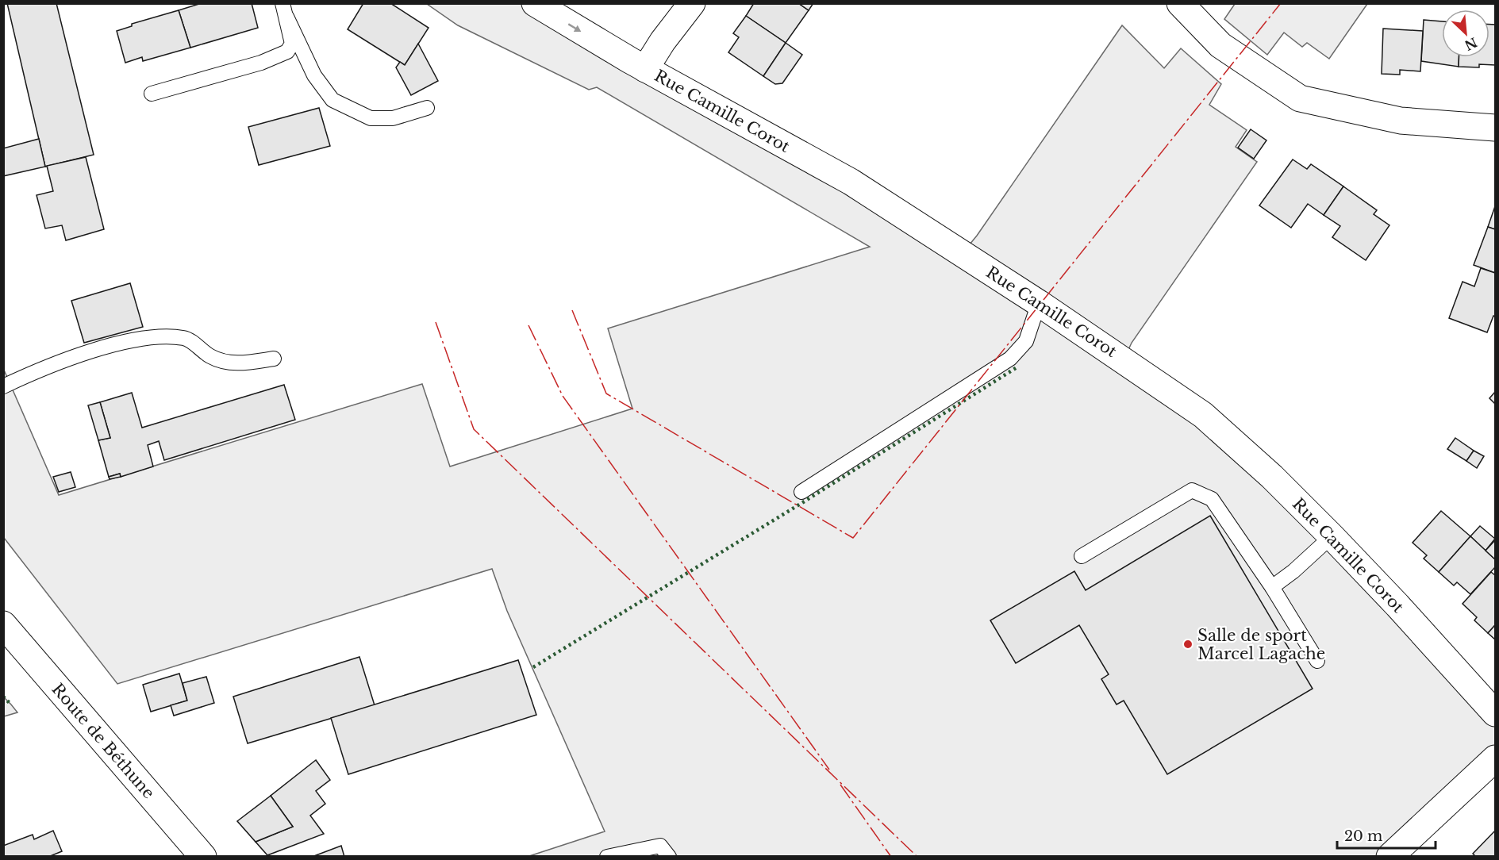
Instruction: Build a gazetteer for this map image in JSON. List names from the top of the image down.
{
  "streets": {
    "street": ["Rue Camille Corot", "Route de Béthune"]
  },
  "places": ["Salle de sport Marcel Lagache"],
  "scale_bar": "20 m",
  "north": "bottom right"
}
